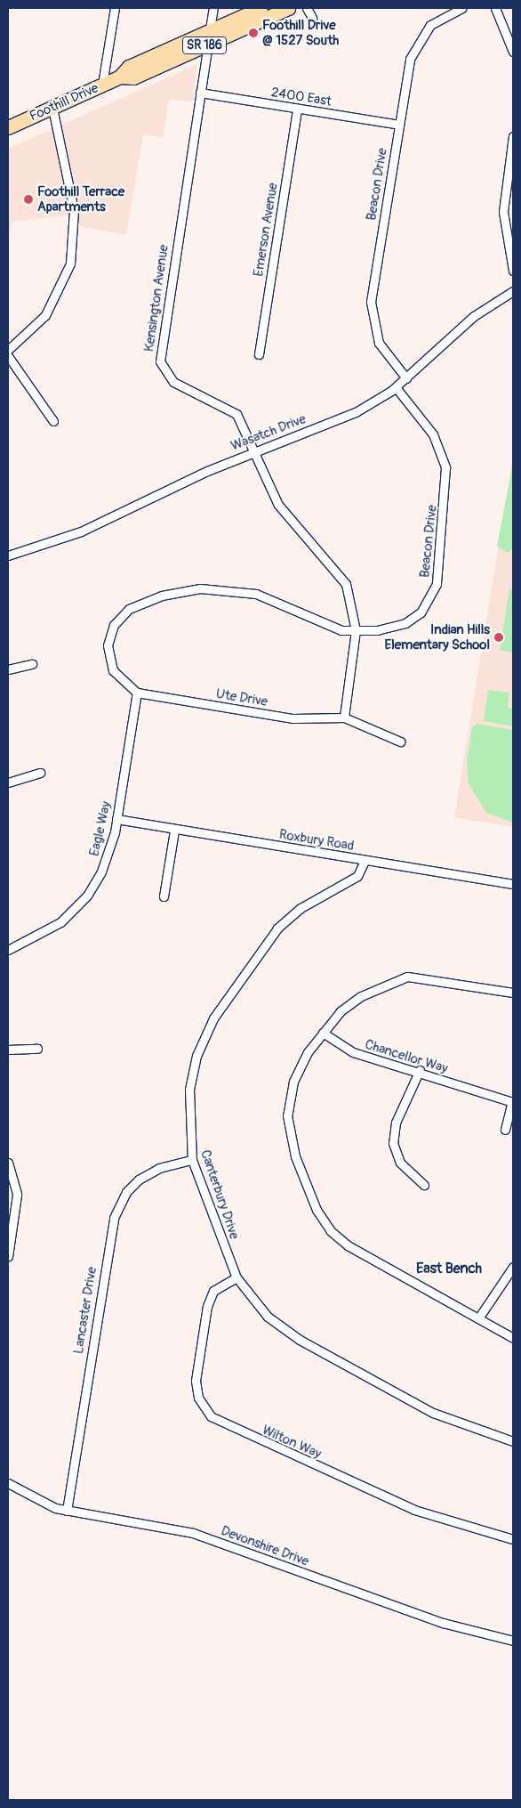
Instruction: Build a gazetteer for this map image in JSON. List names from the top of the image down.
{
  "streets": {
    "main road": ["SR 186", "Foothill Drive"],
    "street": [
      "2400 East",
      "Beacon Drive",
      "Emerson Avenue",
      "Kensington Avenue",
      "Wasatch Drive",
      "Ute Drive",
      "Eagle Way",
      "Roxbury Road",
      "Chancellor Way",
      "Canterbury Drive",
      "Lancaster Drive",
      "Wilton Way",
      "Devonshire Drive"
    ]
  },
  "crossings": [
    ["2400 East", "Beacon Drive"],
    ["2400 East", "Emerson Avenue"],
    ["2400 East", "Kensington Avenue"],
    ["Foothill Drive", "Kensington Avenue"],
    ["Beacon Drive", "Kensington Avenue"],
    ["Beacon Drive", "Wasatch Drive"],
    ["Beacon Drive", "Ute Drive"],
    ["Beacon Drive", "Eagle Way"],
    ["Kensington Avenue", "Wasatch Drive"],
    ["Kensington Avenue", "Ute Drive"],
    ["Ute Drive", "Eagle Way"],
    ["Eagle Way", "Roxbury Road"],
    ["Roxbury Road", "Canterbury Drive"],
    ["Canterbury Drive", "Lancaster Drive"],
    ["Canterbury Drive", "Wilton Way"],
    ["Lancaster Drive", "Devonshire Drive"]
  ],
  "districts": ["East Bench"],
  "places": ["Foothill Drive @ 1527 South", "Foothill Terrace Apartments", "Indian Hills Elementary School"]
}
